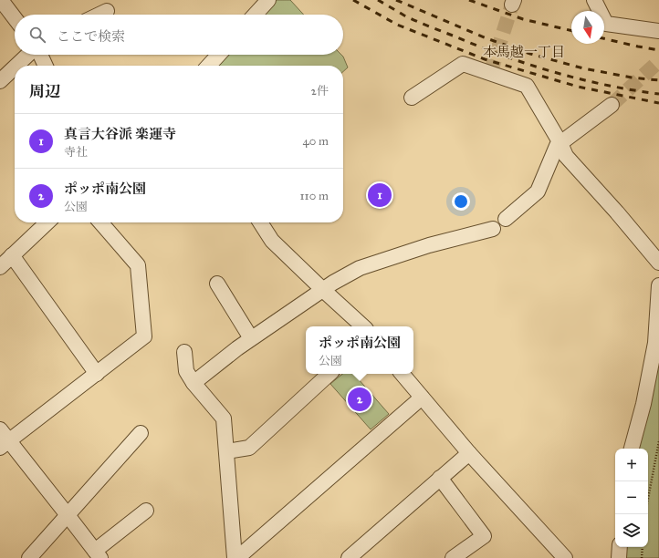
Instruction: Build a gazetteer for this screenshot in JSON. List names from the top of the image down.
{
  "districts": ["本馬越一丁目"],
  "north": "bottom",
  "page": {
    "search": "ここで検索",
    "heading": ["周辺", "2件"],
    "list": [
      {
        "mark": "1",
        "name": "真言大谷派 楽運寺",
        "note": "寺社",
        "value": "40 m"
      },
      {
        "mark": "2",
        "name": "ポッポ南公園",
        "note": "公園",
        "value": "110 m"
      }
    ],
    "pins": ["1", "2"],
    "popup": ["ポッポ南公園", "公園"],
    "map_buttons": ["+", "−"]
  }
}
